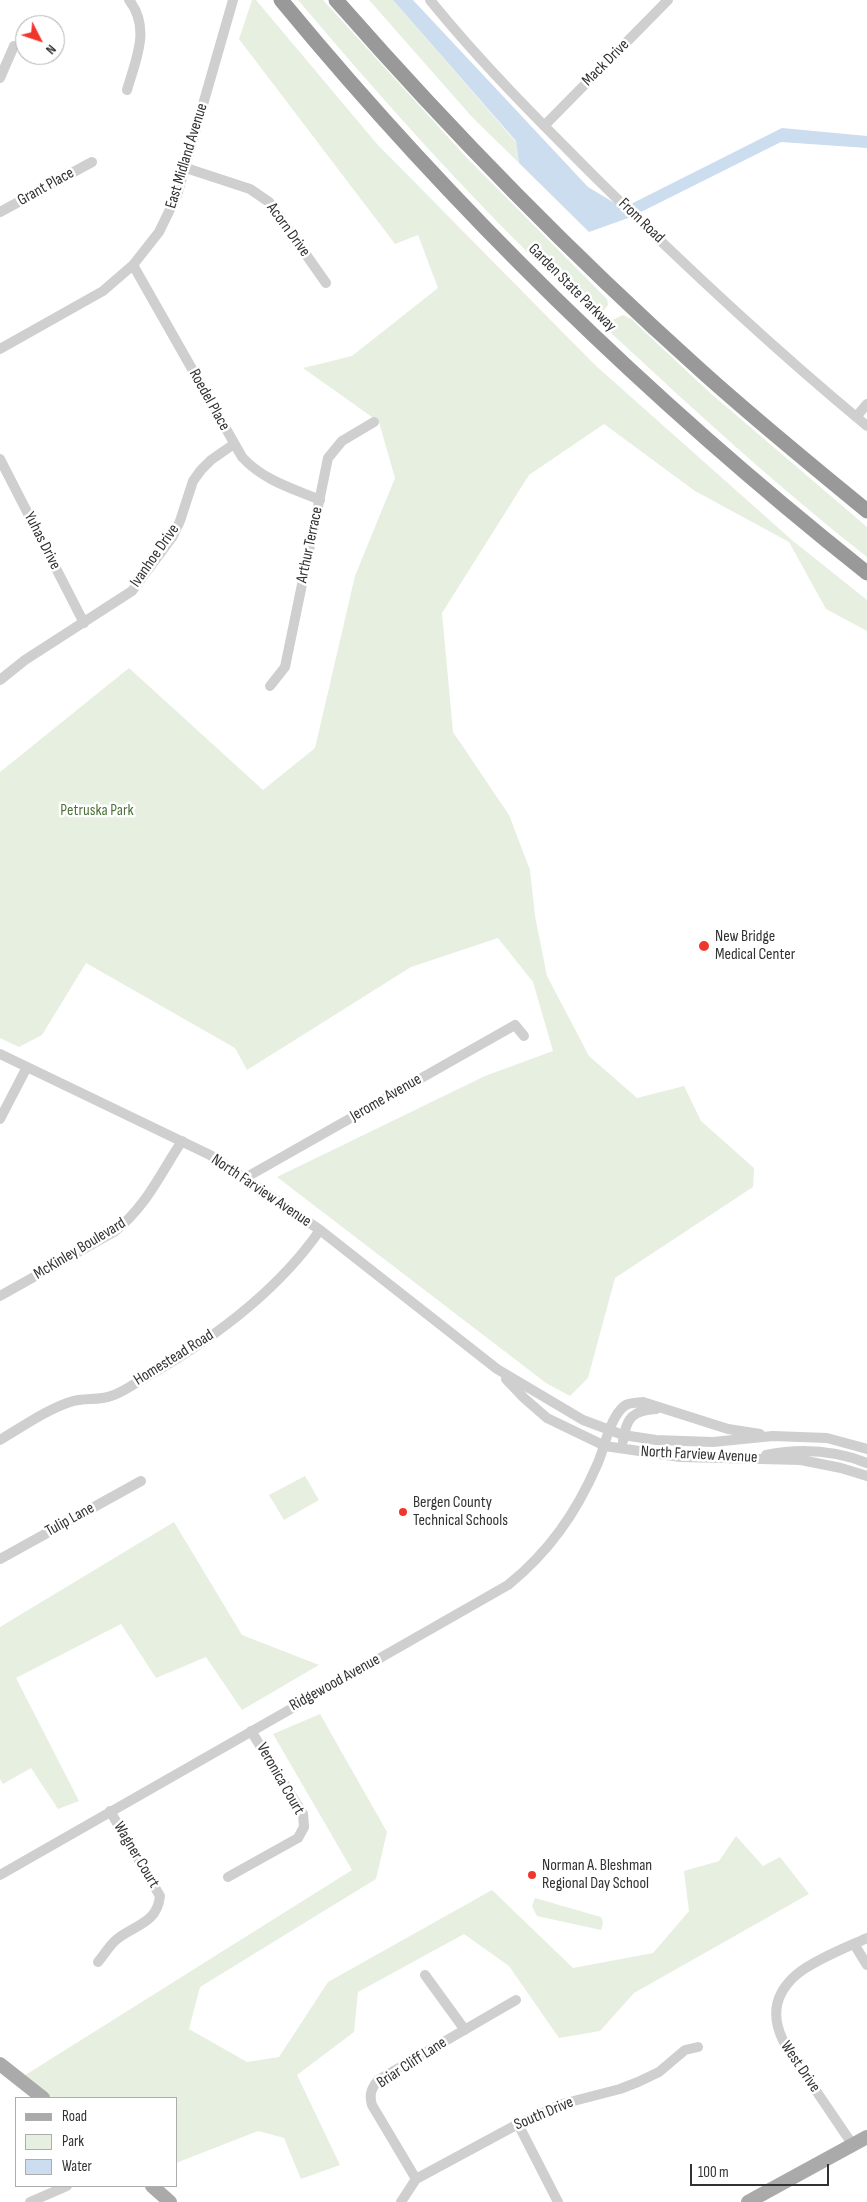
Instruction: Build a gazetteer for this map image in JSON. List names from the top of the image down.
{
  "streets": {
    "highway": ["Garden State Parkway"],
    "street": [
      "Mack Drive",
      "East Midland Avenue",
      "Grant Place",
      "From Road",
      "Acorn Drive",
      "Roedel Place",
      "Yuhas Drive",
      "Arthur Terrace",
      "Ivanhoe Drive",
      "Jerome Avenue",
      "North Farview Avenue",
      "McKinley Boulevard",
      "Homestead Road",
      "Tulip Lane",
      "Ridgewood Avenue",
      "Veronica Court",
      "Wagner Court",
      "Briar Cliff Lane",
      "West Drive",
      "South Drive"
    ]
  },
  "crossings": [
    ["Mack Drive", "From Road"],
    ["East Midland Avenue", "Acorn Drive"],
    ["East Midland Avenue", "Roedel Place"],
    ["Roedel Place", "Arthur Terrace"],
    ["Roedel Place", "Ivanhoe Drive"],
    ["Yuhas Drive", "Ivanhoe Drive"],
    ["Jerome Avenue", "North Farview Avenue"],
    ["North Farview Avenue", "McKinley Boulevard"],
    ["North Farview Avenue", "Homestead Road"],
    ["North Farview Avenue", "Ridgewood Avenue"],
    ["Ridgewood Avenue", "Veronica Court"],
    ["Ridgewood Avenue", "Wagner Court"],
    ["Briar Cliff Lane", "South Drive"]
  ],
  "parks": ["Petruska Park"],
  "places": ["New Bridge Medical Center", "Bergen County Technical Schools", "Norman A. Bleshman Regional Day School"],
  "legend": ["Road", "Park", "Water"],
  "scale_bar": "100 m",
  "north": "bottom right"
}
